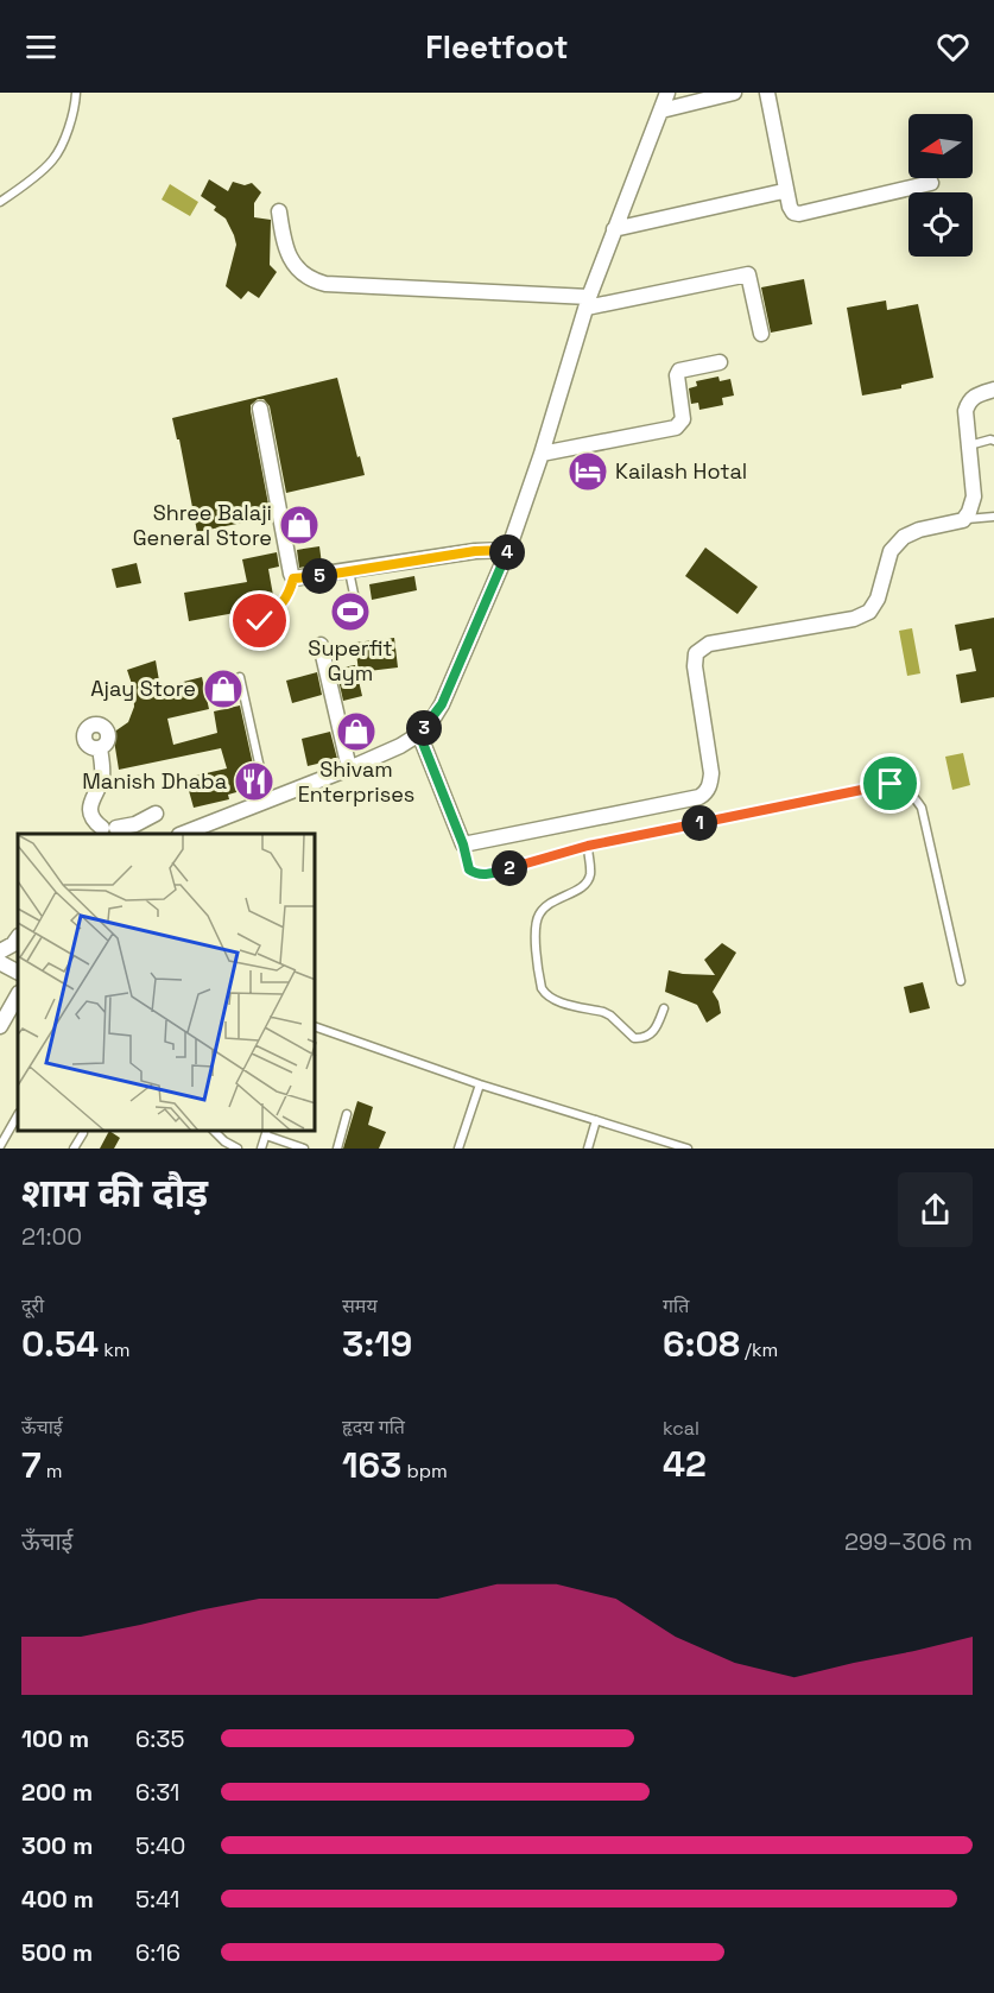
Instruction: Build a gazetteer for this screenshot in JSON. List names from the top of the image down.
{
  "places": {
    "hotel": ["Kailash Hotal"],
    "shop": ["Shree Balaji General Store", "Ajay Store", "Shivam Enterprises"],
    "sports": ["Superfit Gym"],
    "restaurant": ["Manish Dhaba"]
  },
  "north": "left",
  "page": {
    "header": "Fleetfoot",
    "pins": [
      "4",
      "5",
      "3",
      "1",
      "2"
    ],
    "heading": ["शाम की दौड़", "21:00"],
    "stats": [
      ["दूरी", "0.54 km"],
      ["समय", "3:19"],
      ["गति", "6:08 /km"],
      ["ऊँचाई", "7 m"],
      ["हृदय गति", "163 bpm"],
      ["kcal", "42"]
    ],
    "chart": ["ऊँचाई", "299–306 m"],
    "list": [
      {
        "name": "100 m",
        "note": "6:35"
      },
      {
        "name": "200 m",
        "note": "6:31"
      },
      {
        "name": "300 m",
        "note": "5:40"
      },
      {
        "name": "400 m",
        "note": "5:41"
      },
      {
        "name": "500 m",
        "note": "6:16"
      }
    ]
  }
}
